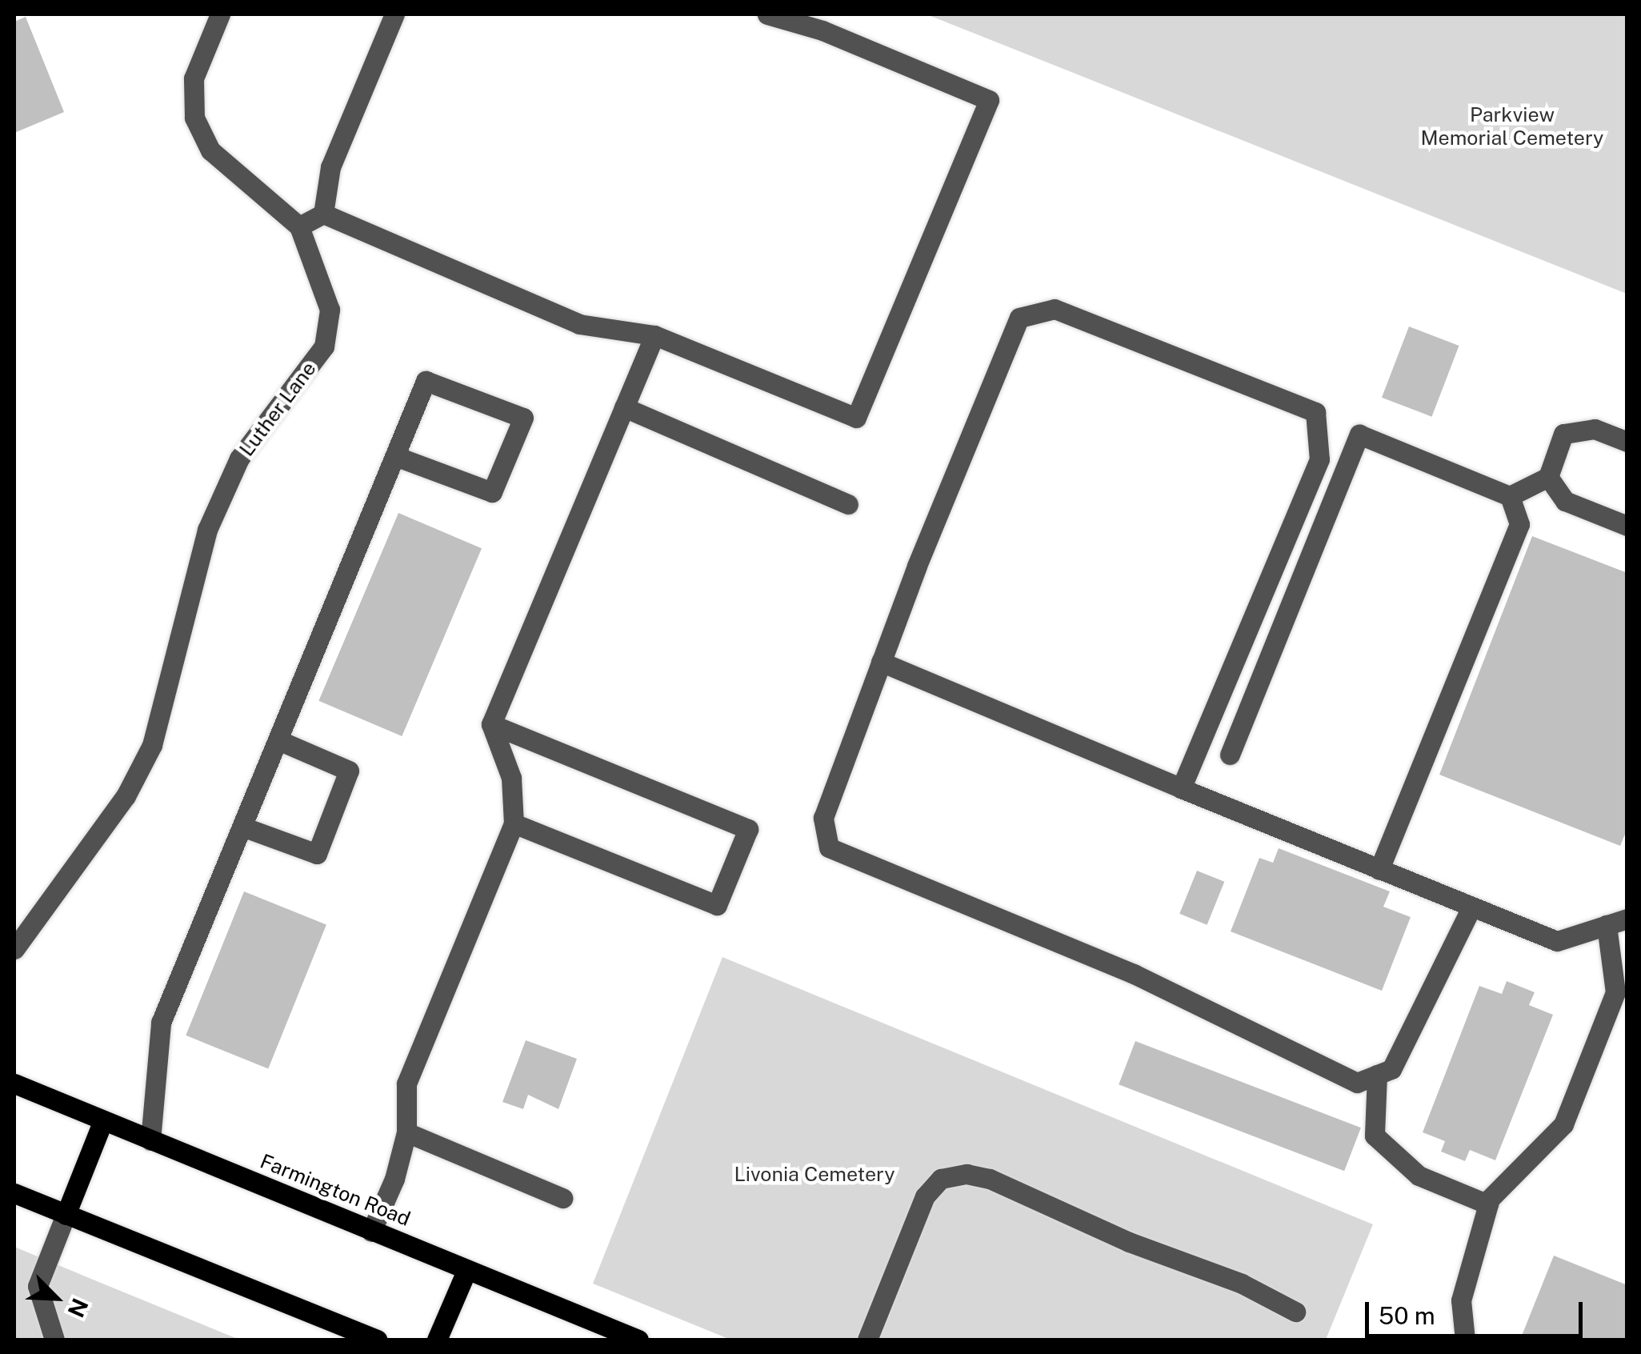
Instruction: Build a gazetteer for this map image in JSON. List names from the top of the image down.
{
  "streets": {
    "main road": ["Farmington Road"],
    "street": ["Luther Lane"]
  },
  "parks": ["Parkview Memorial Cemetery", "Livonia Cemetery"],
  "scale_bar": "50 m",
  "north": "bottom right"
}
